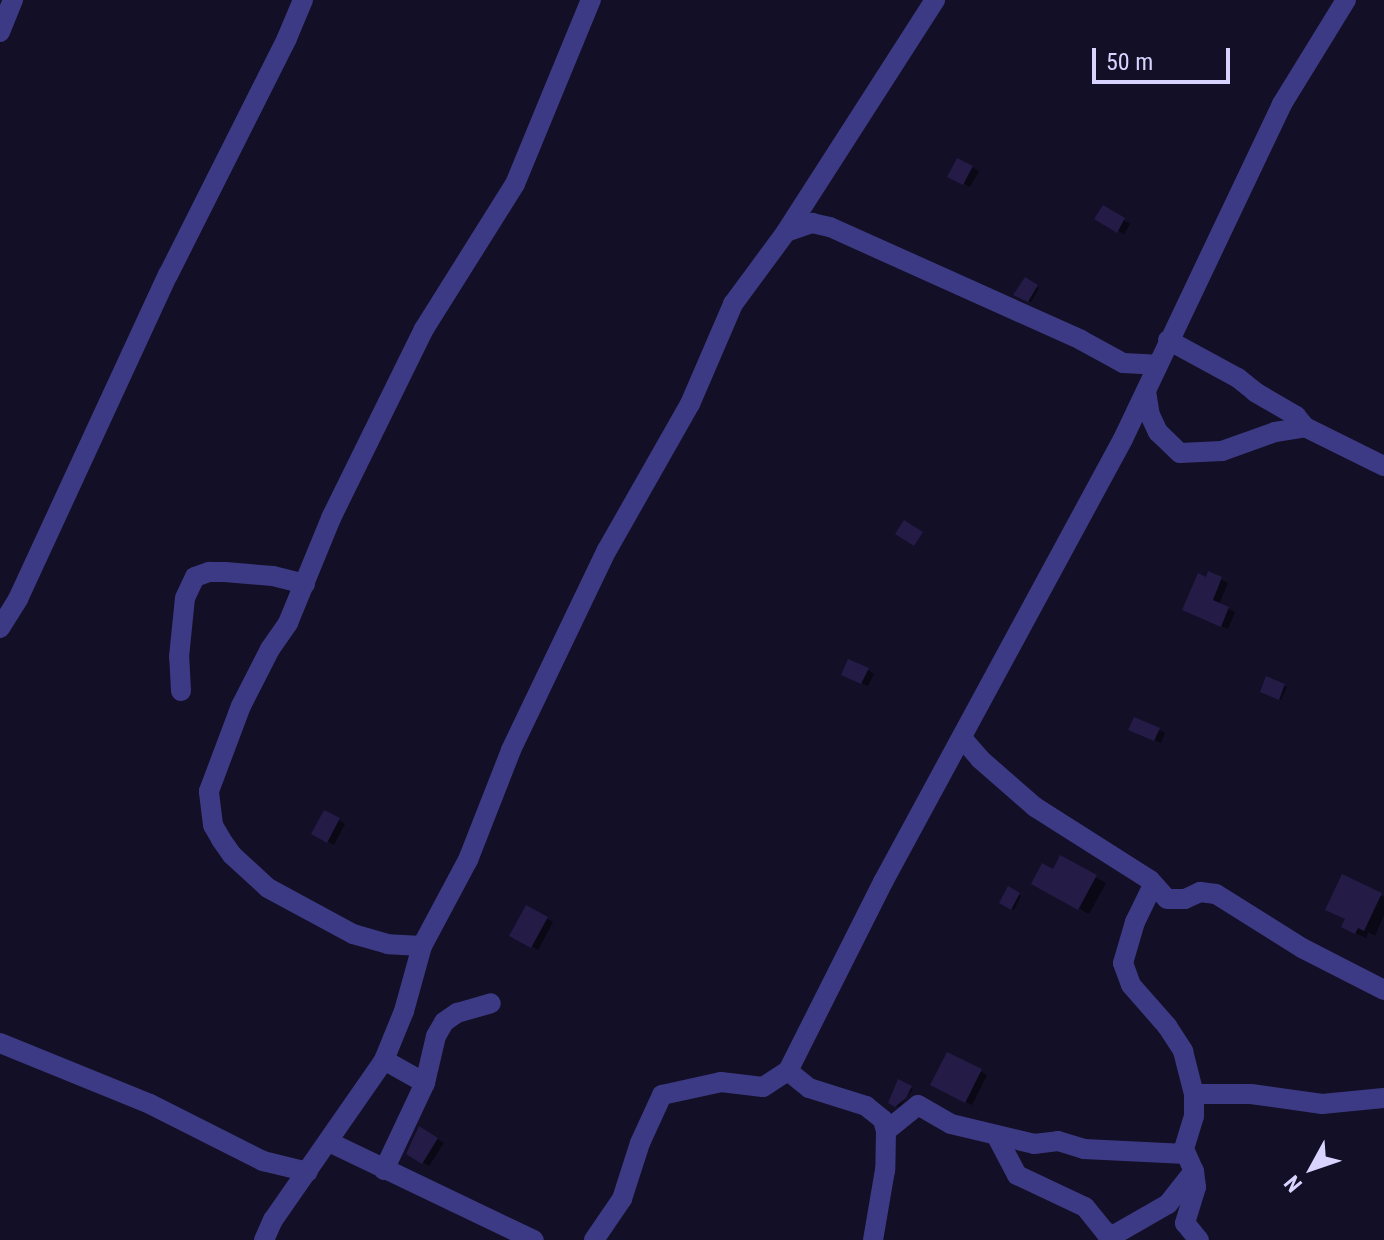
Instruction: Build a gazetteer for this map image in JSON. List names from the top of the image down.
{
  "scale_bar": "50 m",
  "north": "bottom left"
}
